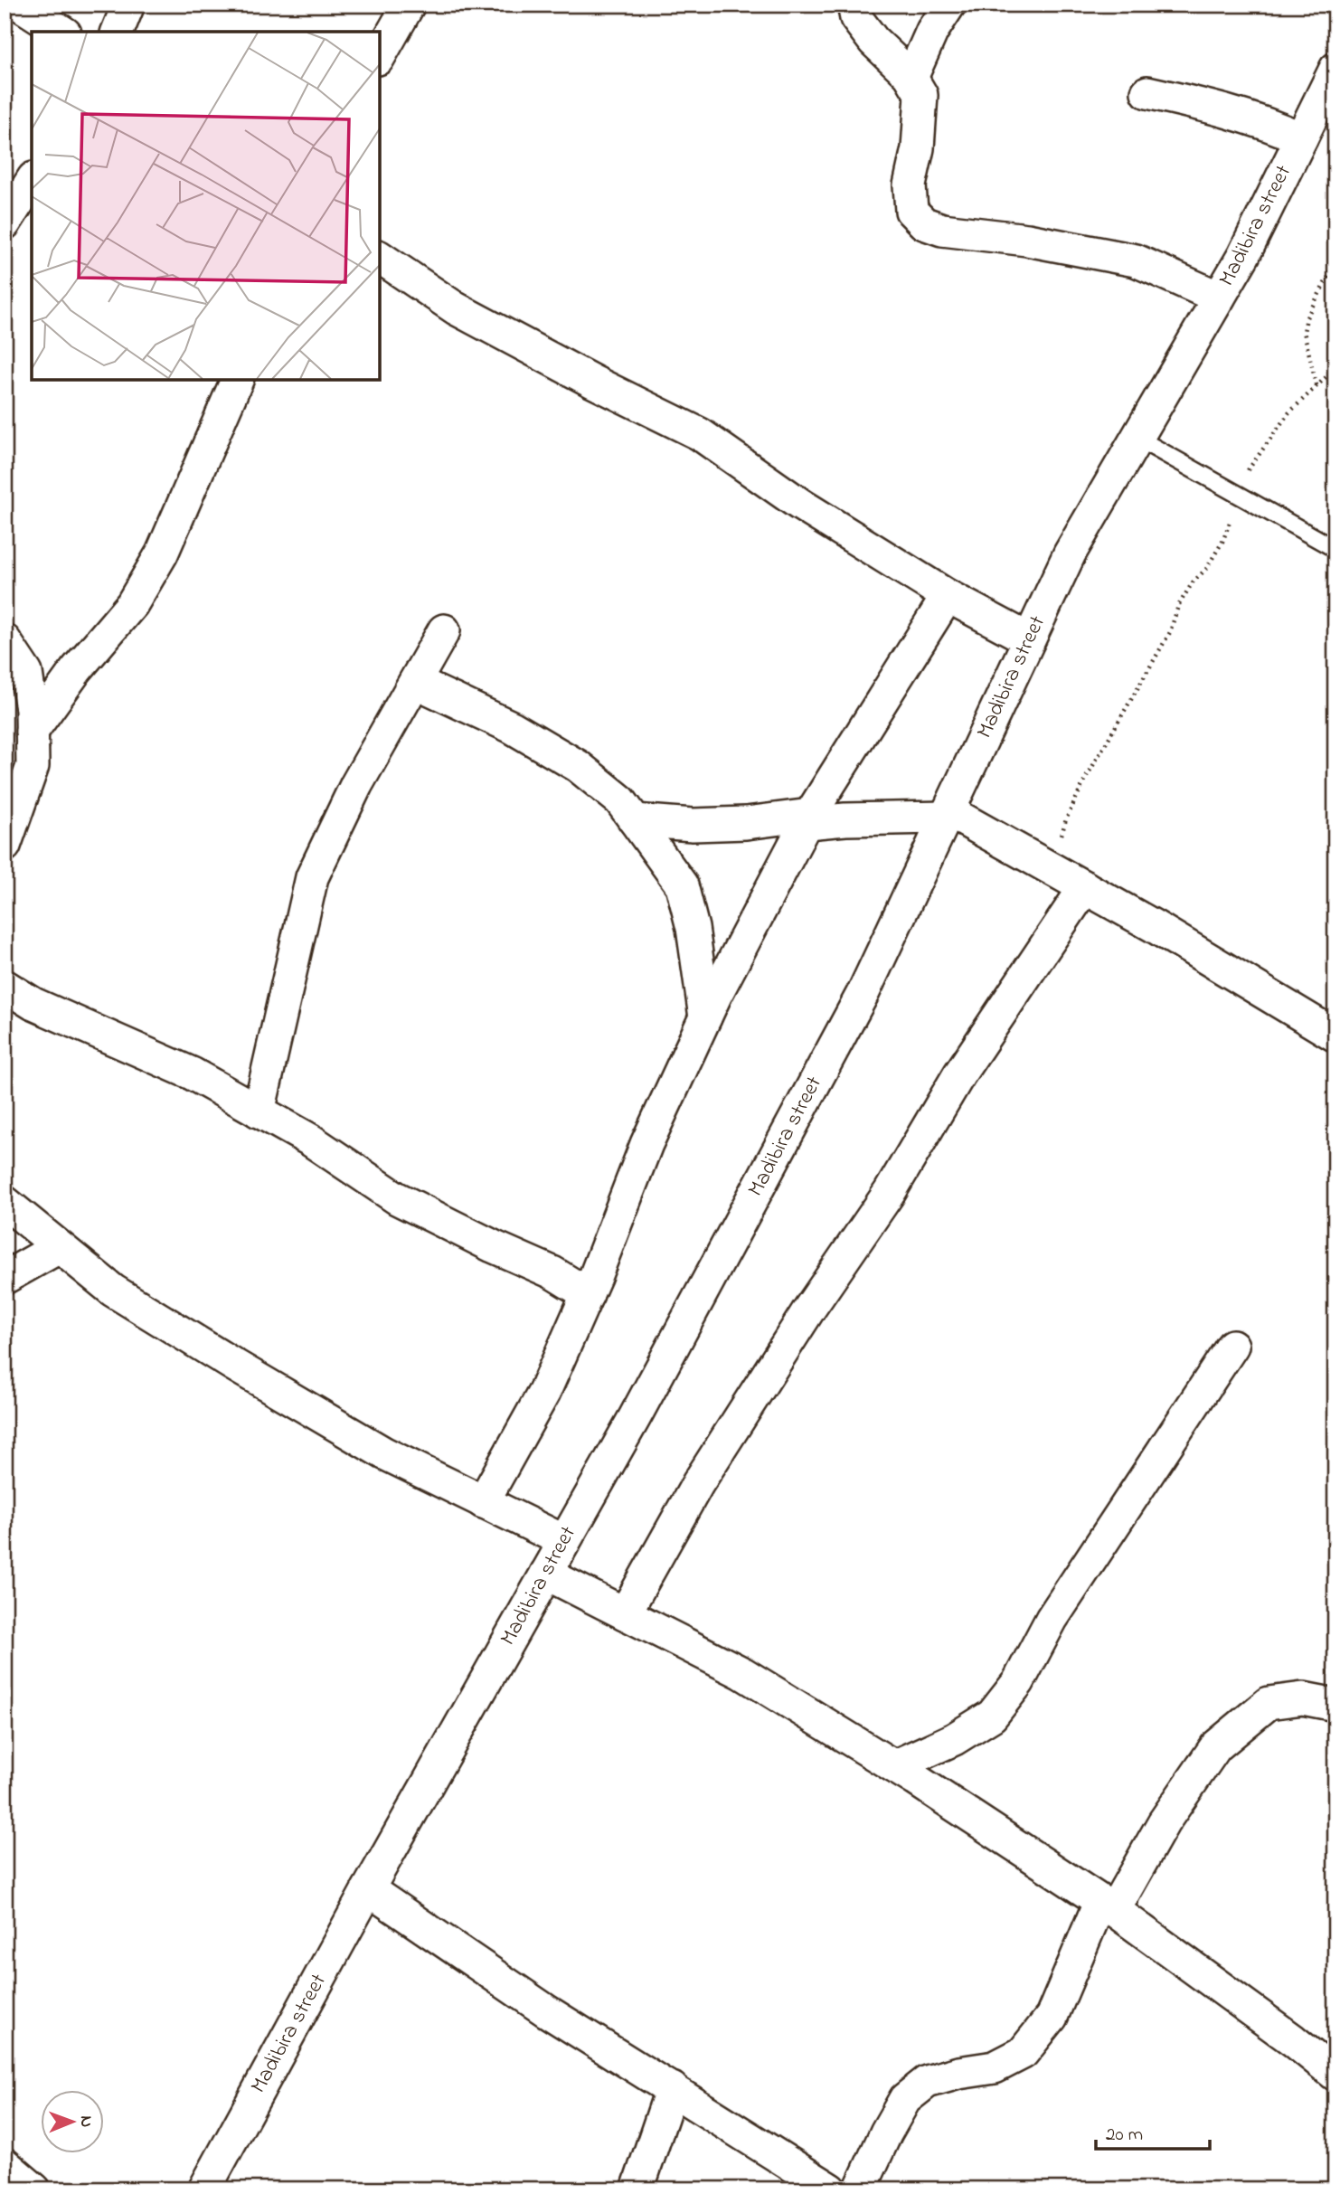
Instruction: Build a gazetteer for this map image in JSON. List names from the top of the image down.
{
  "streets": {
    "street": ["Madibira street"]
  },
  "scale_bar": "20 m",
  "north": "right"
}
